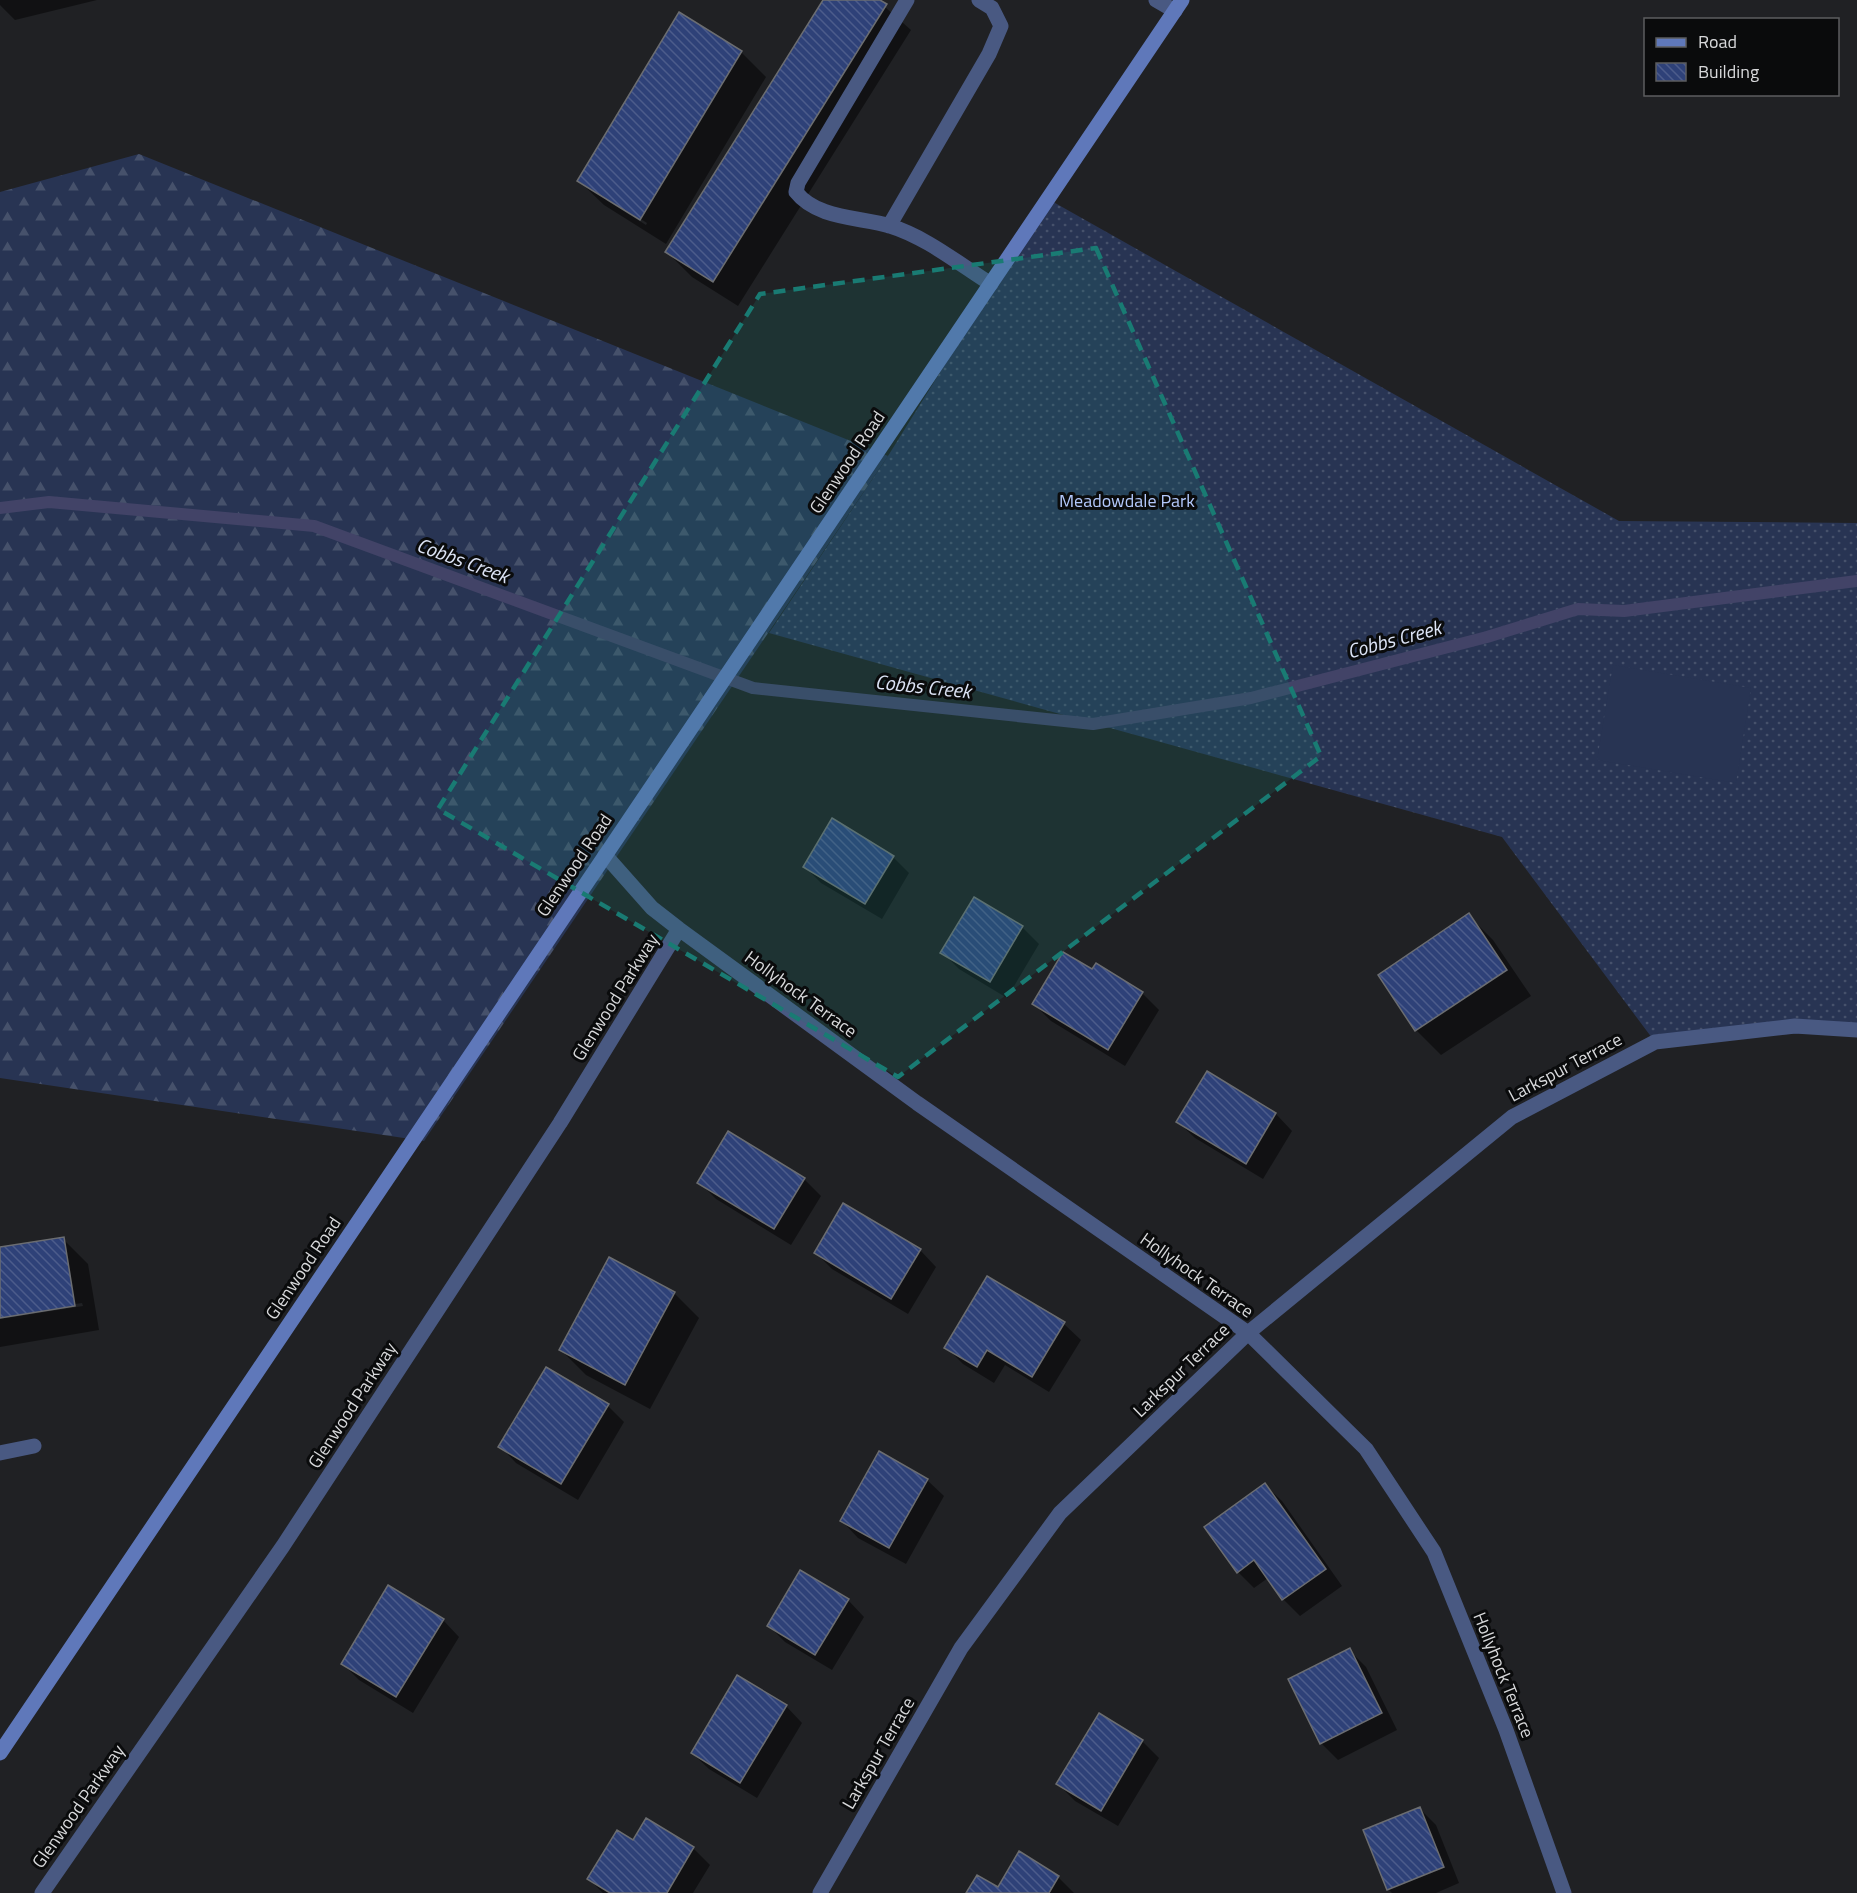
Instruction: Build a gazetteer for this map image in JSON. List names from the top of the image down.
{
  "streets": {
    "main road": ["Glenwood Road"],
    "street": ["Hollyhock Terrace", "Glenwood Parkway", "Larkspur Terrace"]
  },
  "crossings": [
    ["Glenwood Road", "Hollyhock Terrace"],
    ["Hollyhock Terrace", "Glenwood Parkway"],
    ["Hollyhock Terrace", "Larkspur Terrace"]
  ],
  "water": ["Cobbs Creek"],
  "parks": ["Meadowdale Park"],
  "legend": ["Road", "Building"]
}
